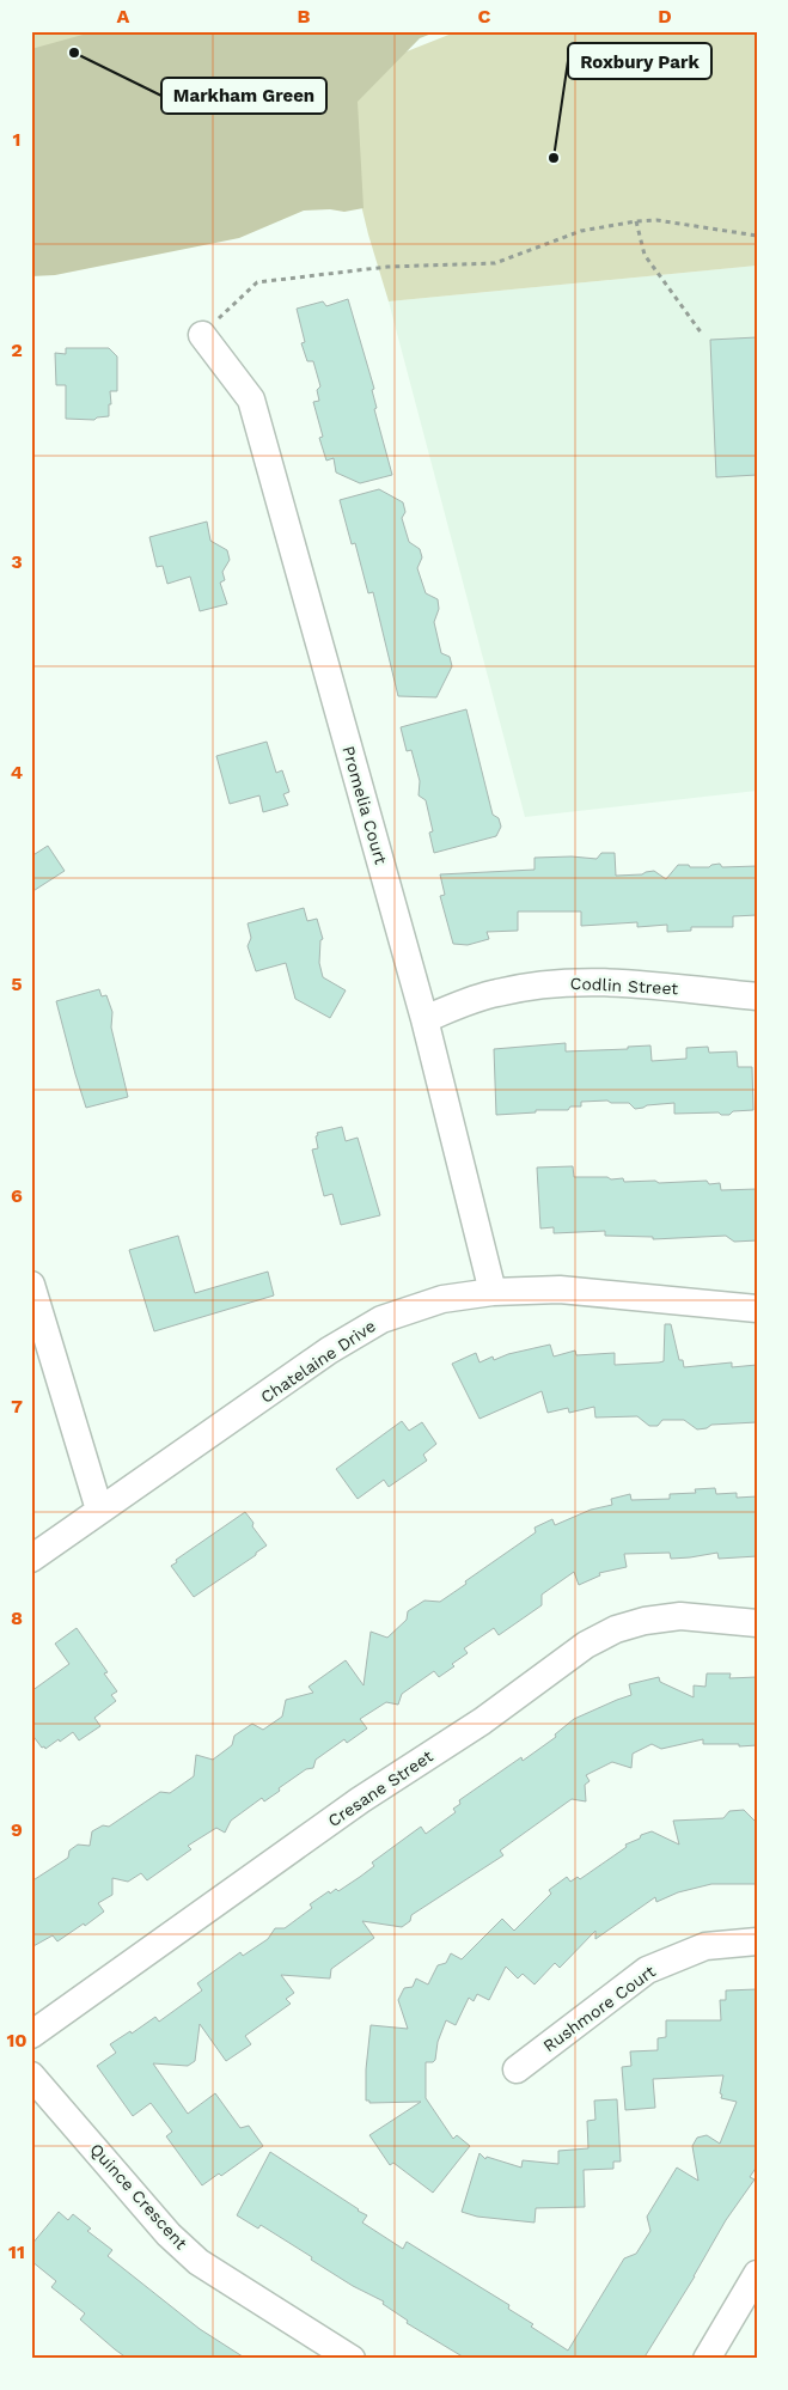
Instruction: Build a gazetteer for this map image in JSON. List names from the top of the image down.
{
  "streets": {
    "street": [
      "Promelia Court",
      "Codlin Street",
      "Chatelaine Drive",
      "Cresane Street",
      "Rushmore Court",
      "Quince Crescent"
    ]
  },
  "crossings": [
    ["Promelia Court", "Codlin Street"],
    ["Promelia Court", "Chatelaine Drive"]
  ],
  "places": ["Markham Green", "Roxbury Park"],
  "grid": {
    "columns": [
      "A",
      "B",
      "C",
      "D"
    ],
    "rows": [
      "1",
      "2",
      "3",
      "4",
      "5",
      "6",
      "7",
      "8",
      "9",
      "10",
      "11"
    ]
  }
}
